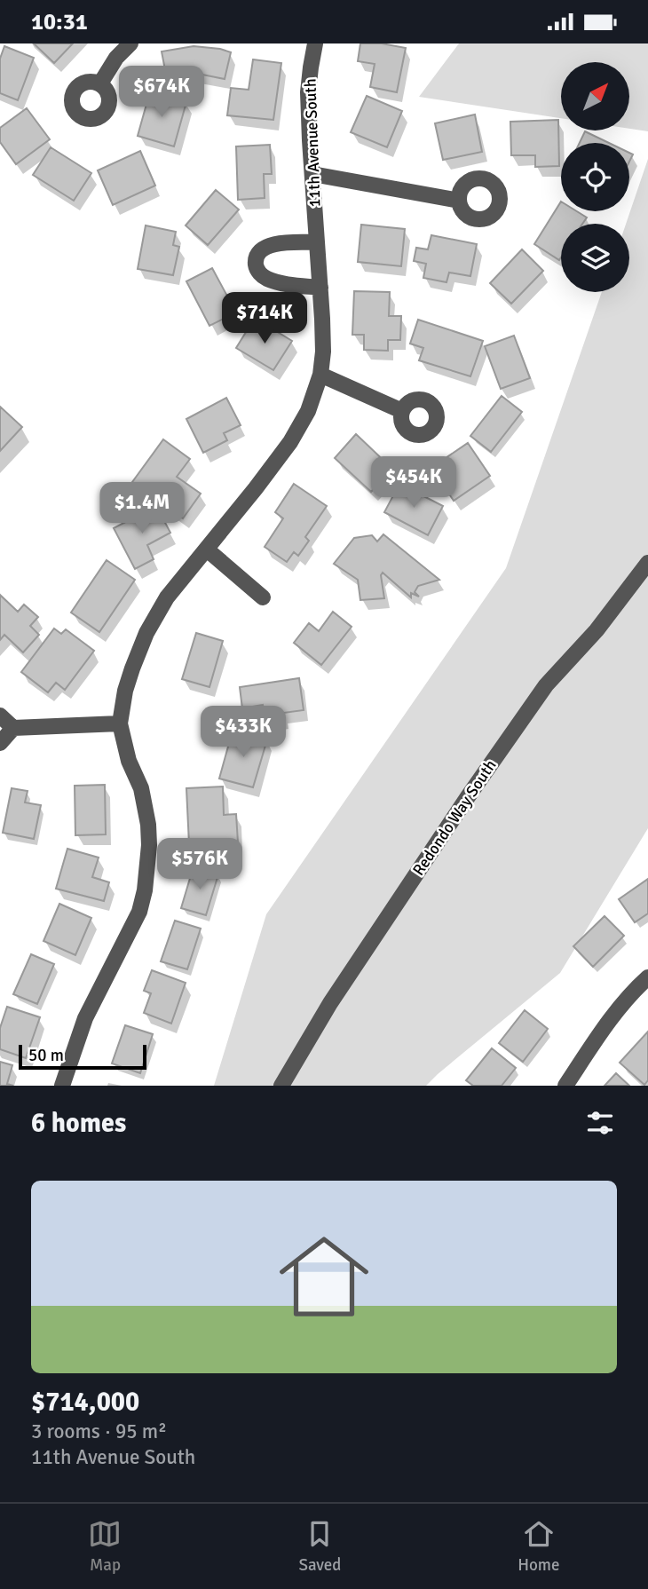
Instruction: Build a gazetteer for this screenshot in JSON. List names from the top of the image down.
{
  "streets": {
    "street": ["11th Avenue South", "Redondo Way South"]
  },
  "scale_bar": "50 m",
  "north": "top right",
  "page": {
    "status": "10:31",
    "price": [
      "$674K",
      "$714K",
      "$454K",
      "$1.4M",
      "$433K",
      "$576K"
    ],
    "scale": "50 m",
    "heading": "6 homes",
    "list": [
      {
        "name": "$714,000",
        "note": "3 rooms · 95 m² · 11th Avenue South"
      }
    ],
    "tabs": ["Map", "Saved", "Home"]
  }
}
